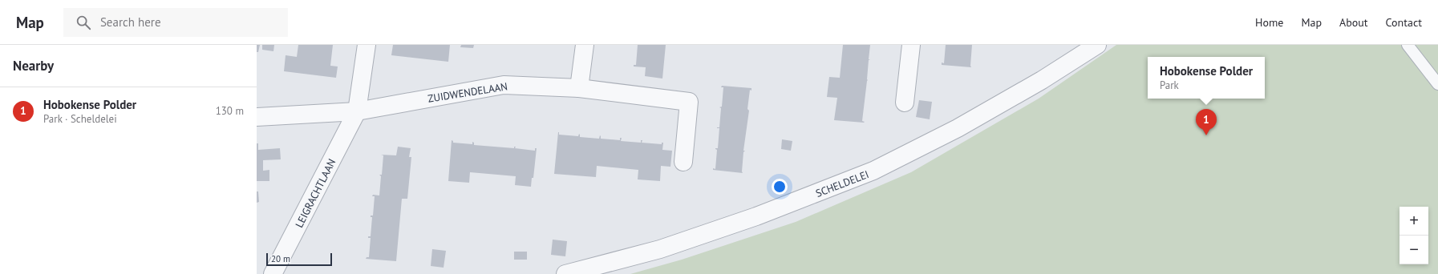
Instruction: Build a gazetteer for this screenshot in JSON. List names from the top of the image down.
{
  "streets": {
    "street": ["ZUIDWENDELAAN", "SCHELDELEI", "LEIGRACHTLAAN"]
  },
  "crossings": [
    ["ZUIDWENDELAAN", "LEIGRACHTLAAN"]
  ],
  "scale_bar": "20 m",
  "page": {
    "header": "Map",
    "search": "Search here",
    "nav": [
      "Home",
      "Map",
      "About",
      "Contact"
    ],
    "heading": "Nearby",
    "popup": ["Hobokense Polder", "Park"],
    "list": [
      {
        "mark": "1",
        "name": "Hobokense Polder",
        "note": "Park · Scheldelei",
        "value": "130 m"
      }
    ],
    "pins": "1",
    "map_buttons": ["+", "−"],
    "scale": "20 m"
  }
}
